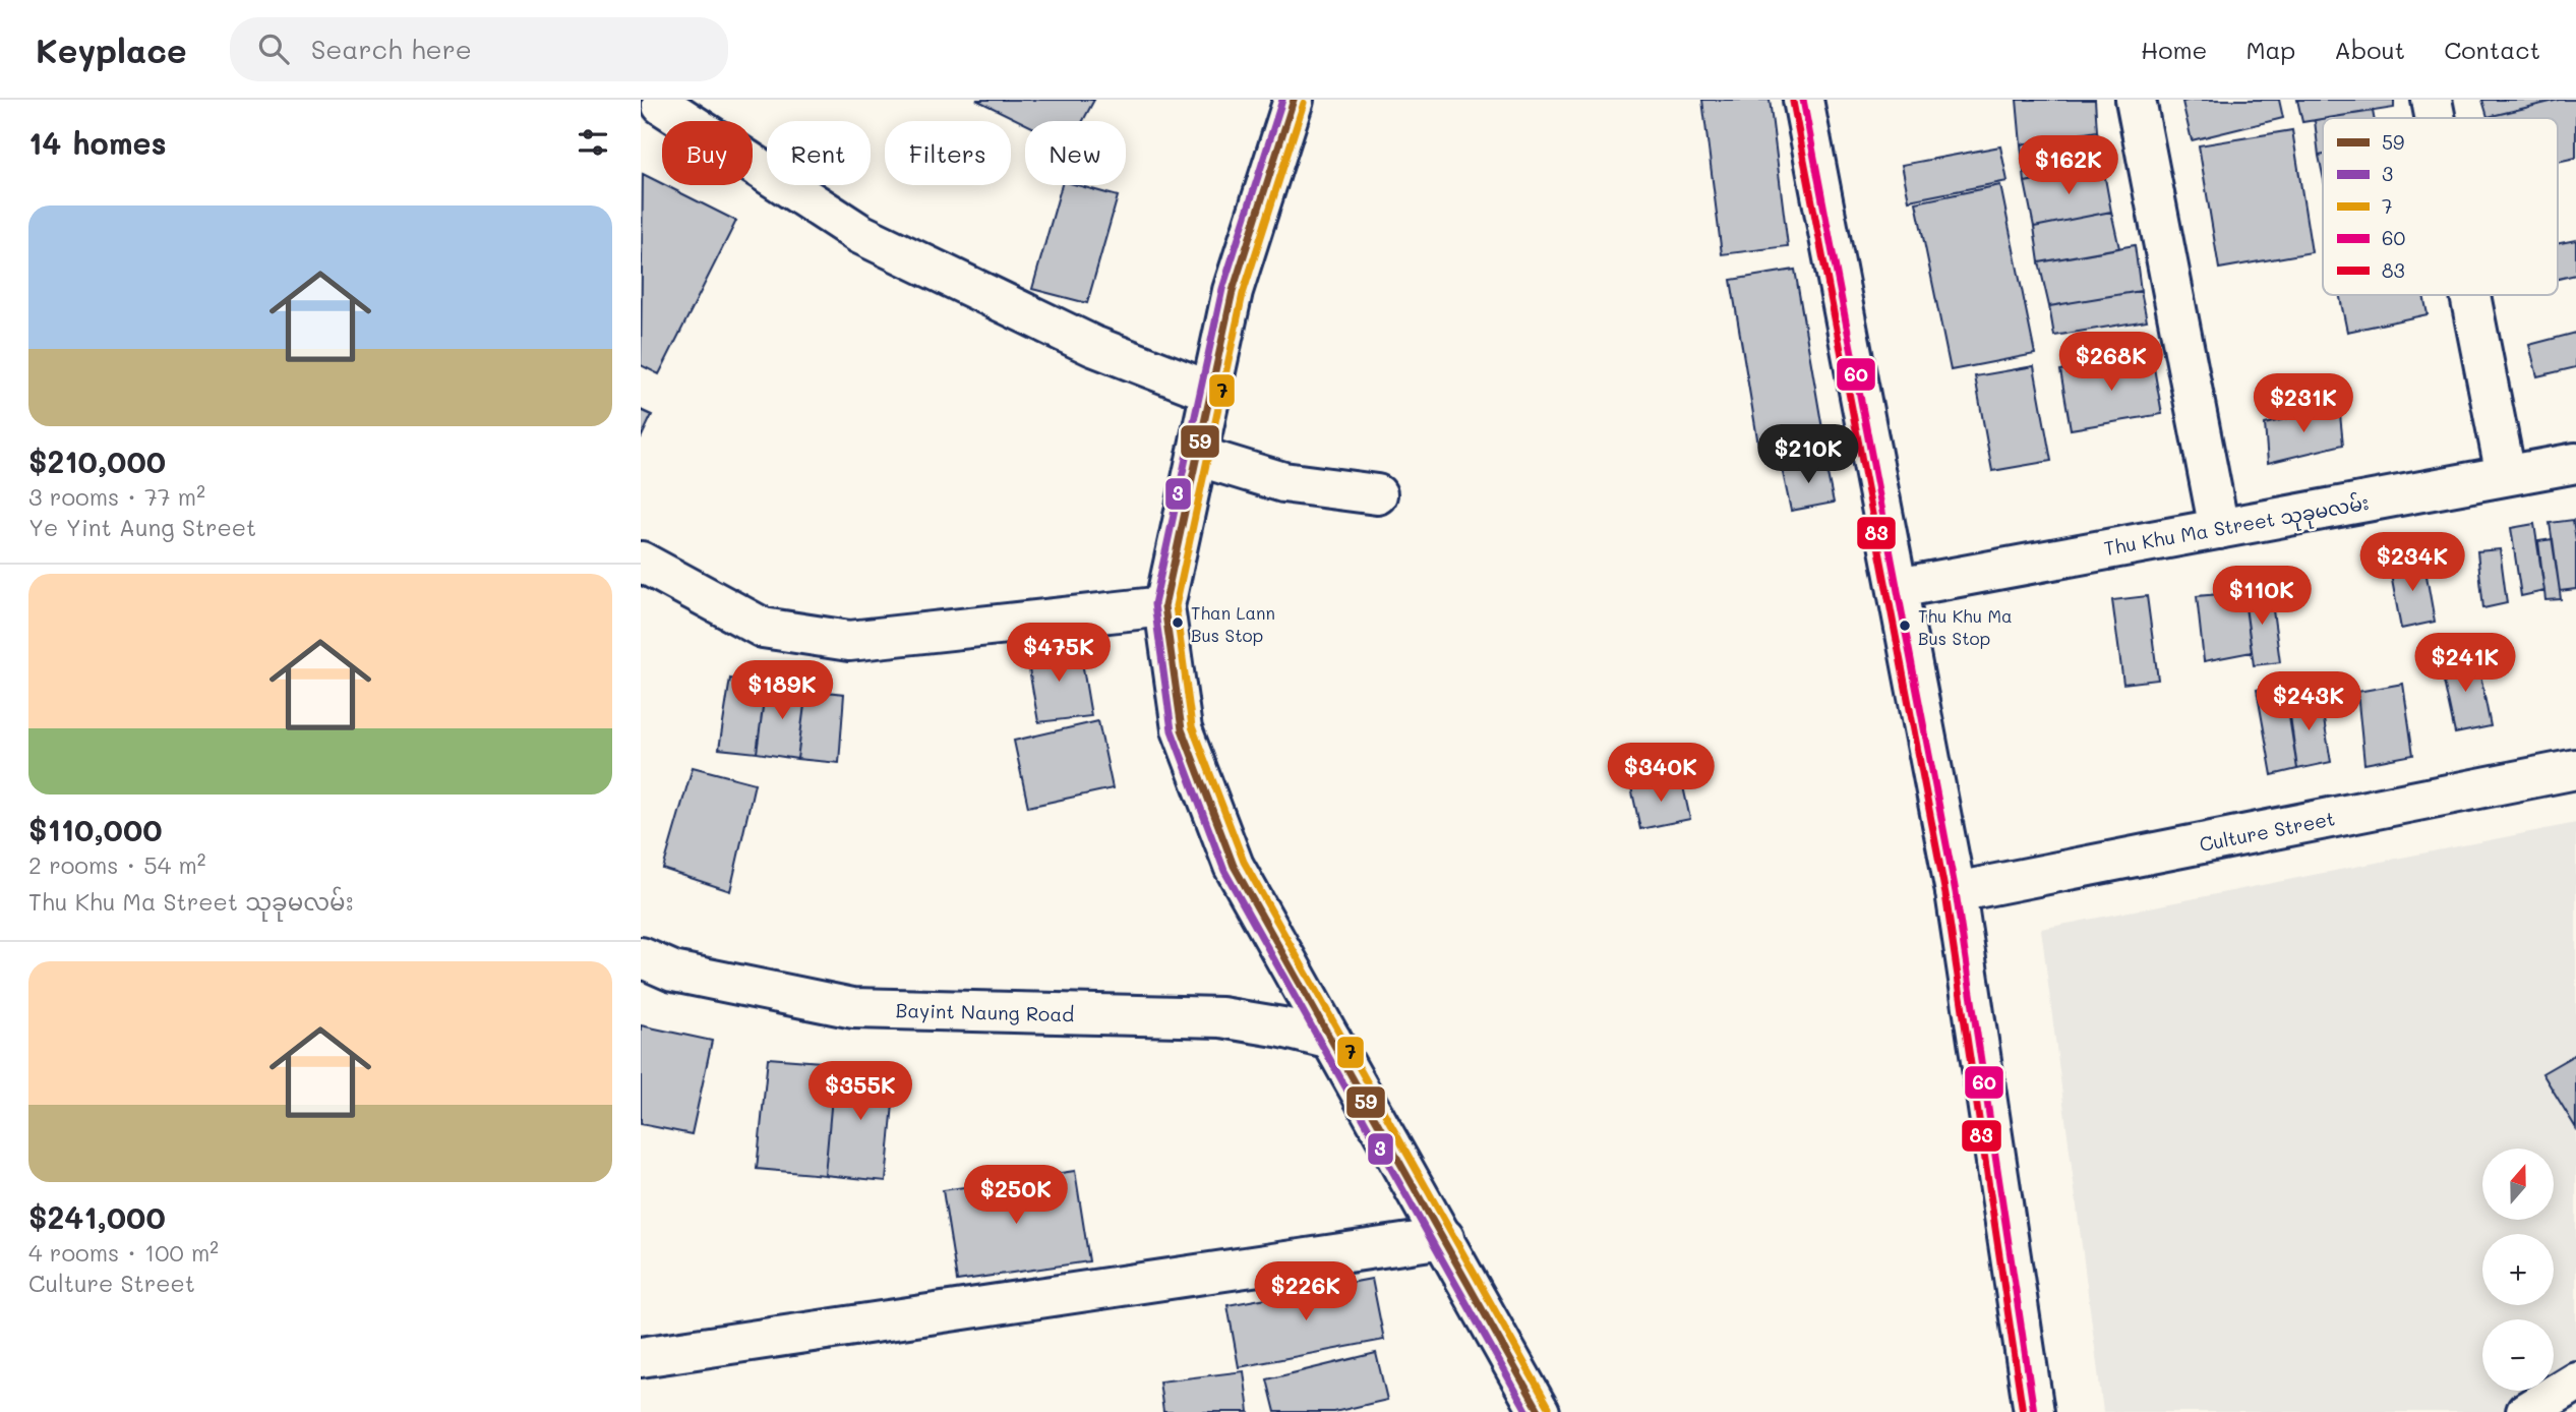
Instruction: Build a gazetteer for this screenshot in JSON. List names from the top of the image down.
{
  "streets": {
    "street": ["Thu Khu Ma Street သုခုမလမ်း", "Culture Street", "Bayint Naung Road"]
  },
  "places": ["Than Lann Bus Stop", "Thu Khu Ma Bus Stop"],
  "lines": [
    "transit line 59",
    "transit line 3",
    "transit line 60",
    "transit line 83",
    "transit line 7"
  ],
  "legend": [
    "59",
    "3",
    "7",
    "60",
    "83"
  ],
  "north": "top",
  "page": {
    "header": "Keyplace",
    "search": "Search here",
    "nav": [
      "Home",
      "Map",
      "About",
      "Contact"
    ],
    "heading": "14 homes",
    "chip": [
      "Buy",
      "Rent",
      "Filters",
      "New"
    ],
    "price": [
      "$162K",
      "$268K",
      "$231K",
      "$210K",
      "$234K",
      "$110K",
      "$475K",
      "$241K",
      "$189K",
      "$243K",
      "$340K",
      "$355K",
      "$250K",
      "$226K"
    ],
    "list": [
      {
        "name": "$210,000",
        "note": "3 rooms · 77 m² · Ye Yint Aung Street"
      },
      {
        "name": "$110,000",
        "note": "2 rooms · 54 m² · Thu Khu Ma Street သုခုမလမ်း"
      },
      {
        "name": "$241,000",
        "note": "4 rooms · 100 m² · Culture Street"
      }
    ],
    "map_buttons": ["+", "−"]
  }
}
